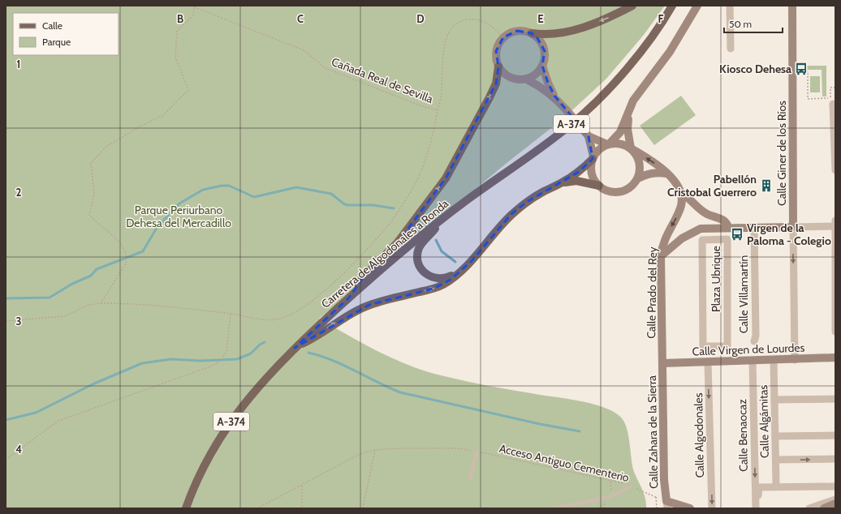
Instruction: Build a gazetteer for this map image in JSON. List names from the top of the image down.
{
  "streets": {
    "main road": ["A-374", "Carretera de Algodonales a Ronda"],
    "street": [
      "Calle Giner de los Ríos",
      "Plaza Ubrique",
      "Calle Prado del Rey",
      "Calle Villamartín",
      "Calle Virgen de Lourdes",
      "Calle Algámitas",
      "Calle Zahara de la Sierra",
      "Calle Algodonales",
      "Calle Benaocaz"
    ],
    "path": ["Cañada Real de Sevilla", "Acceso Antiguo Cementerio"]
  },
  "crossings": [
    ["Calle Giner de los Ríos", "Calle Virgen de Lourdes"],
    ["Calle Prado del Rey", "Calle Virgen de Lourdes"],
    ["Calle Prado del Rey", "Calle Zahara de la Sierra"],
    ["Calle Virgen de Lourdes", "Calle Algámitas"],
    ["Calle Virgen de Lourdes", "Calle Zahara de la Sierra"],
    ["Calle Virgen de Lourdes", "Calle Algodonales"],
    ["Calle Virgen de Lourdes", "Calle Benaocaz"],
    ["Calle Zahara de la Sierra", "Acceso Antiguo Cementerio"]
  ],
  "one_way": ["Calle Prado del Rey", "Calle Algodonales", "Calle Benaocaz"],
  "parks": ["Parque Periurbano Dehesa del Mercadillo"],
  "places": {
    "bus stop": ["Kiosco Dehesa", "Virgen de la Paloma - Colegio"],
    "building": ["Pabellón Cristobal Guerrero"]
  },
  "legend": ["Calle", "Parque"],
  "scale_bar": "50 m",
  "grid": {
    "columns": [
      "B",
      "C",
      "D",
      "E",
      "F"
    ],
    "rows": [
      "1",
      "2",
      "3",
      "4"
    ]
  }
}
